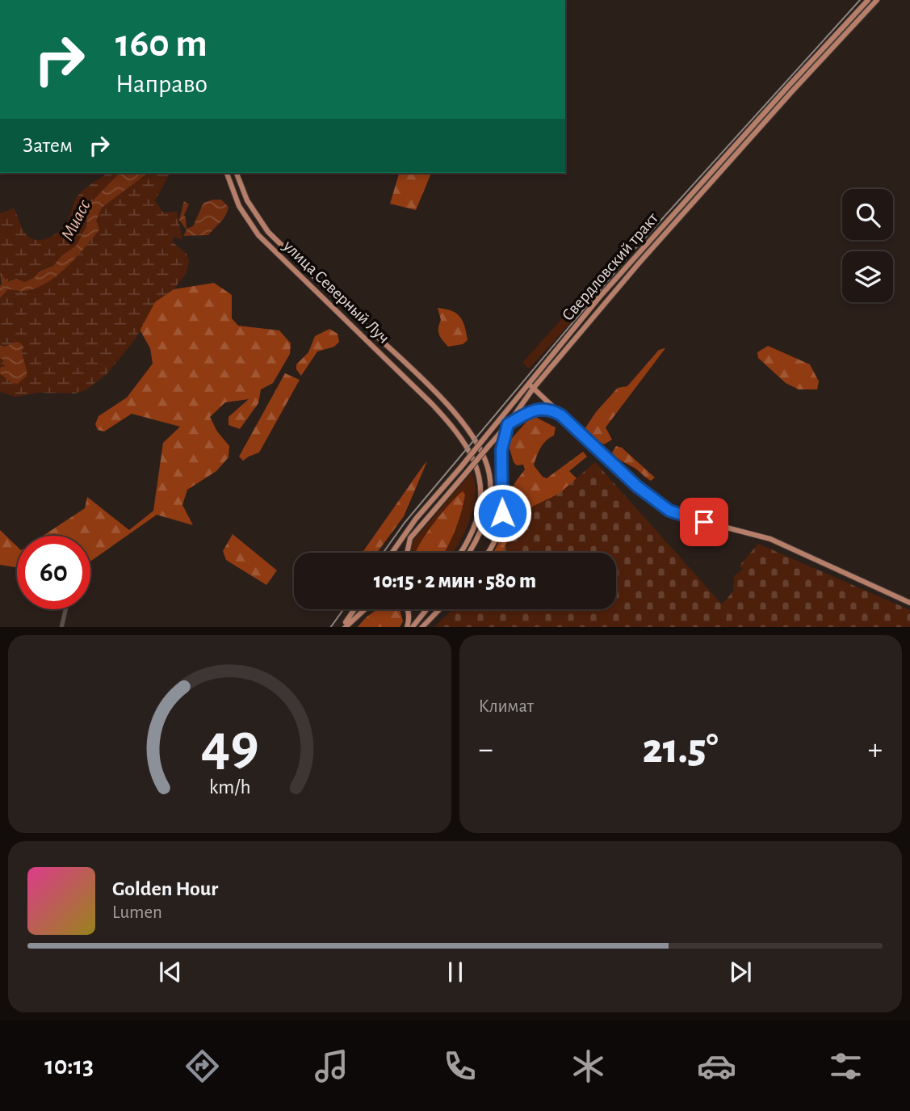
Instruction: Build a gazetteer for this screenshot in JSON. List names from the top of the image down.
{
  "streets": {
    "main road": ["Свердловский тракт", "улица Северный Луч"]
  },
  "water": ["Миасс"],
  "page": {
    "turn": ["160 m", "Направо"],
    "then": "Затем",
    "limit": "60",
    "trip": "10:15 · 2 мин · 580 m",
    "tile": "Климат",
    "heat": ["−", "21.5°", "+"],
    "song": ["Golden Hour", "Lumen"],
    "tabs": "10:13",
    "gauge": ["49", "km/h"]
  }
}
